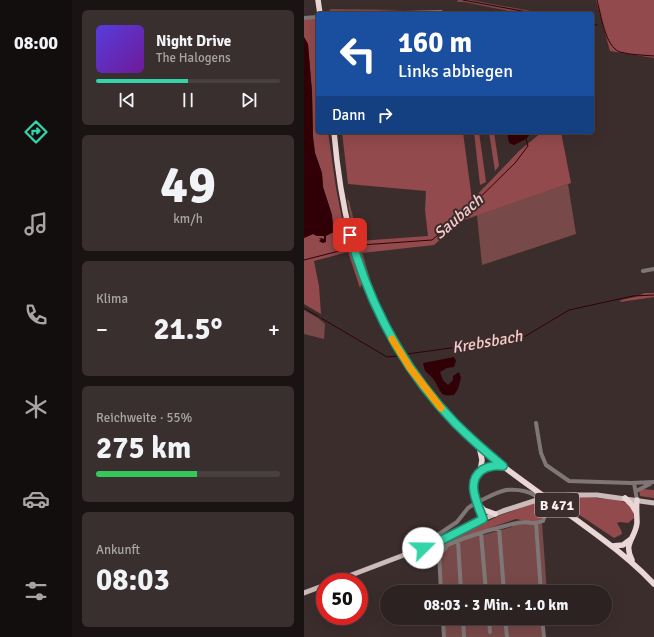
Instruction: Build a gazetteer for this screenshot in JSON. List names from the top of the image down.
{
  "streets": {
    "highway": ["B 471"]
  },
  "water": ["Saubach", "Krebsbach"],
  "page": {
    "tabs": "08:00",
    "turn": ["160 m", "Links abbiegen"],
    "song": ["Night Drive", "The Halogens"],
    "then": "Dann",
    "tile": [
      ["49", "km/h"],
      "Klima",
      ["Reichweite · 55%", "275 km"],
      ["Ankunft", "08:03"]
    ],
    "heat": ["−", "21.5°", "+"],
    "limit": "50",
    "trip": "08:03 · 3 Min. · 1.0 km"
  }
}
